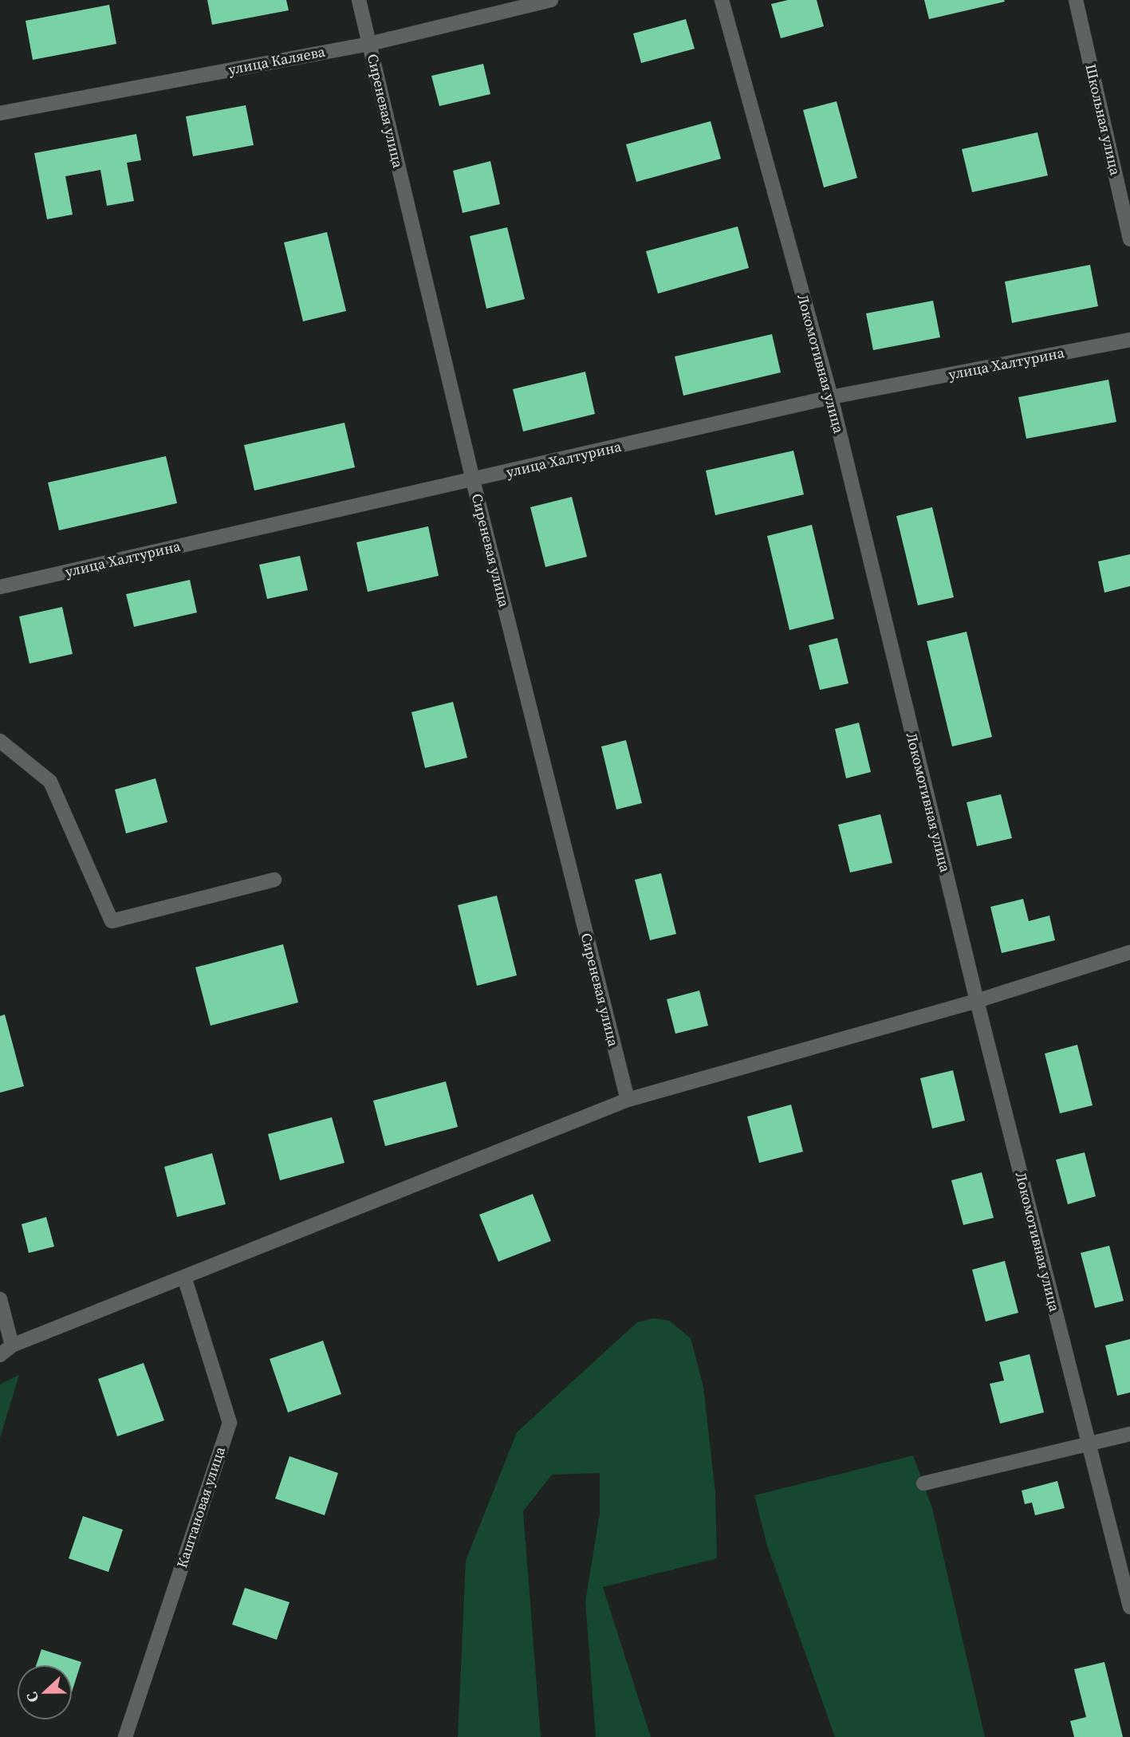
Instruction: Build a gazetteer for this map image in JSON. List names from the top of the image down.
{
  "streets": {
    "street": [
      "улица Каляева",
      "Сиреневая улица",
      "Школьная улица",
      "Локомотивная улица",
      "улица Халтурина",
      "Каштановая улица"
    ]
  },
  "crossings": [
    ["улица Каляева", "Сиреневая улица"],
    ["Сиреневая улица", "улица Халтурина"],
    ["Локомотивная улица", "улица Халтурина"]
  ],
  "north": "left"
}
